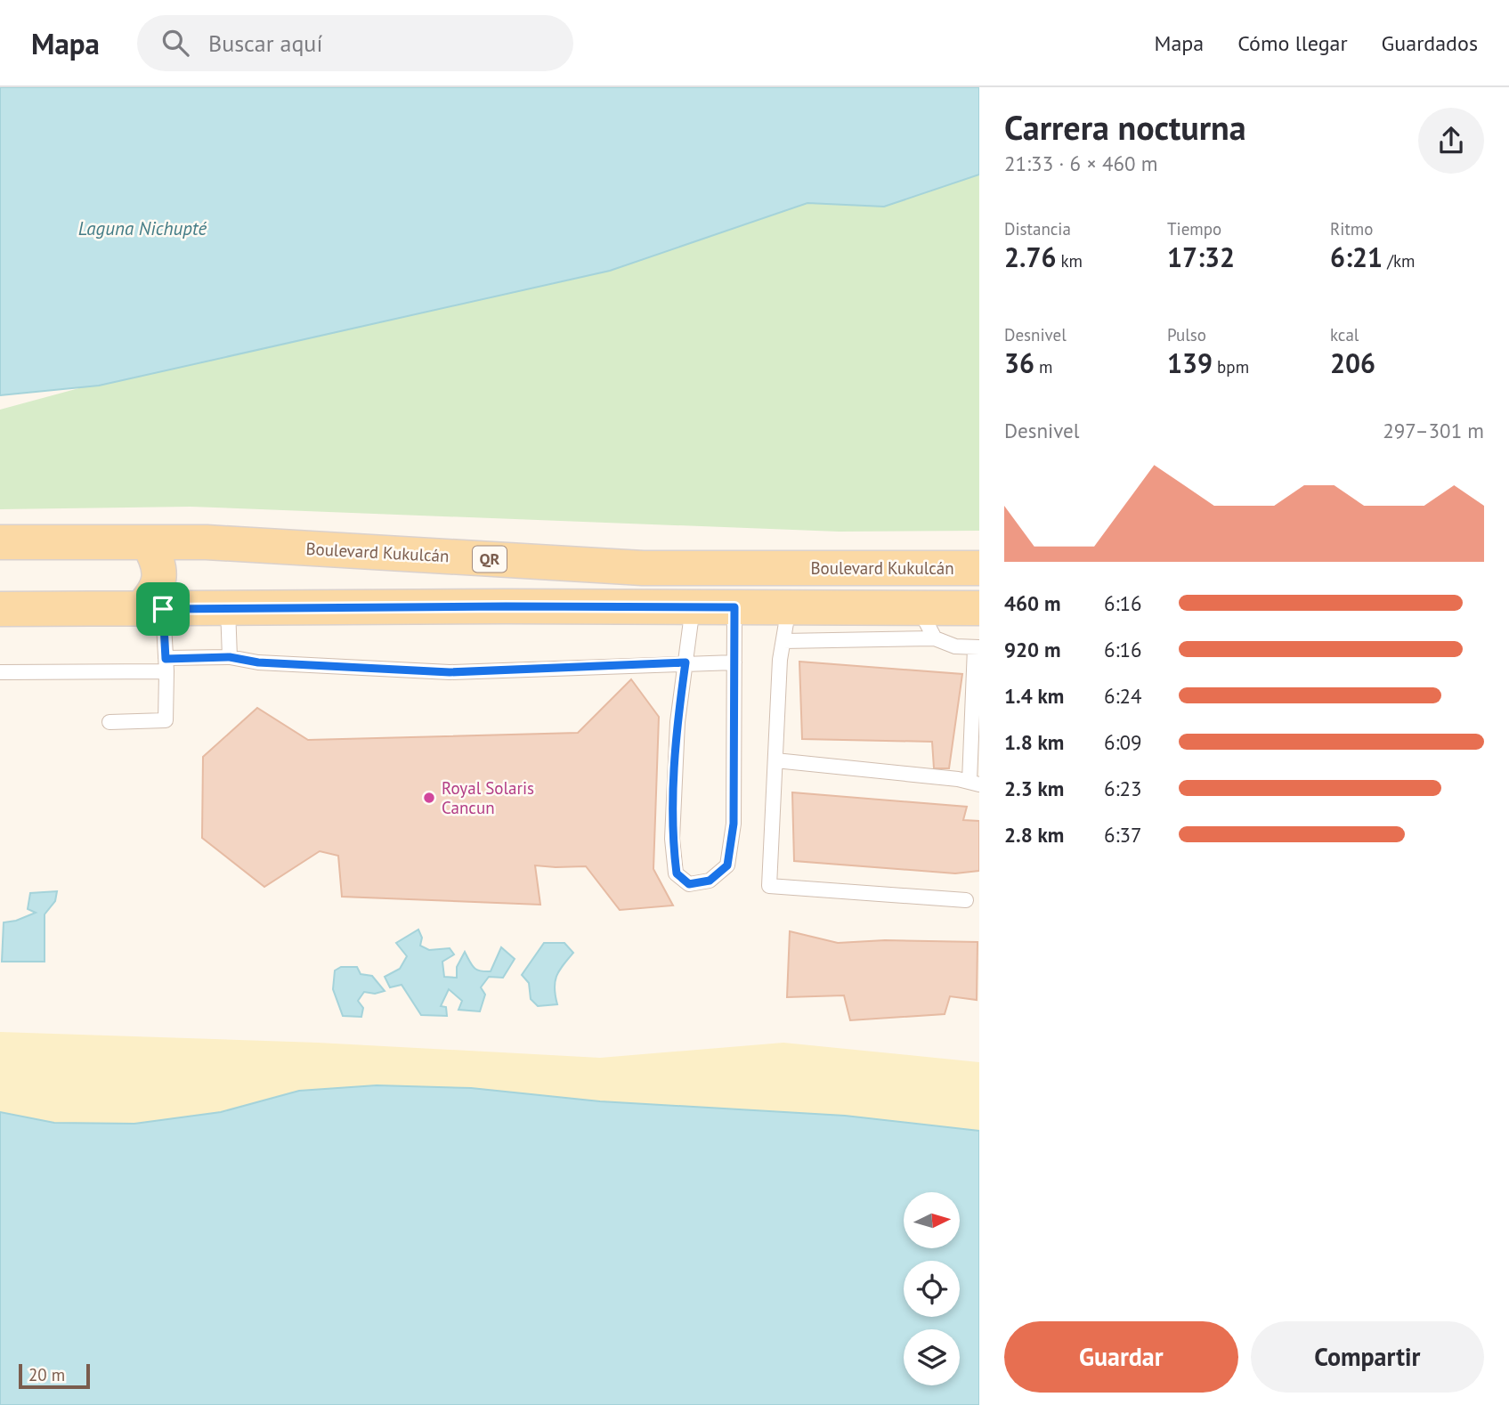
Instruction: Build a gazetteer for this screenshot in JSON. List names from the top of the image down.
{
  "streets": {
    "main road": ["Boulevard Kukulcán", "QR"]
  },
  "water": ["Laguna Nichupté"],
  "places": ["Royal Solaris Cancun"],
  "scale_bar": "20 m",
  "north": "right",
  "page": {
    "header": "Mapa",
    "search": "Buscar aquí",
    "nav": ["Mapa", "Cómo llegar", "Guardados"],
    "heading": ["Carrera nocturna", "21:33 · 6 × 460 m"],
    "stats": [
      ["Distancia", "2.76 km"],
      ["Tiempo", "17:32"],
      ["Ritmo", "6:21 /km"],
      ["Desnivel", "36 m"],
      ["Pulso", "139 bpm"],
      ["kcal", "206"]
    ],
    "chart": ["Desnivel", "297–301 m"],
    "list": [
      {
        "name": "460 m",
        "note": "6:16"
      },
      {
        "name": "920 m",
        "note": "6:16"
      },
      {
        "name": "1.4 km",
        "note": "6:24"
      },
      {
        "name": "1.8 km",
        "note": "6:09"
      },
      {
        "name": "2.3 km",
        "note": "6:23"
      },
      {
        "name": "2.8 km",
        "note": "6:37"
      }
    ],
    "buttons": ["Guardar", "Compartir"],
    "scale": "20 m"
  }
}
